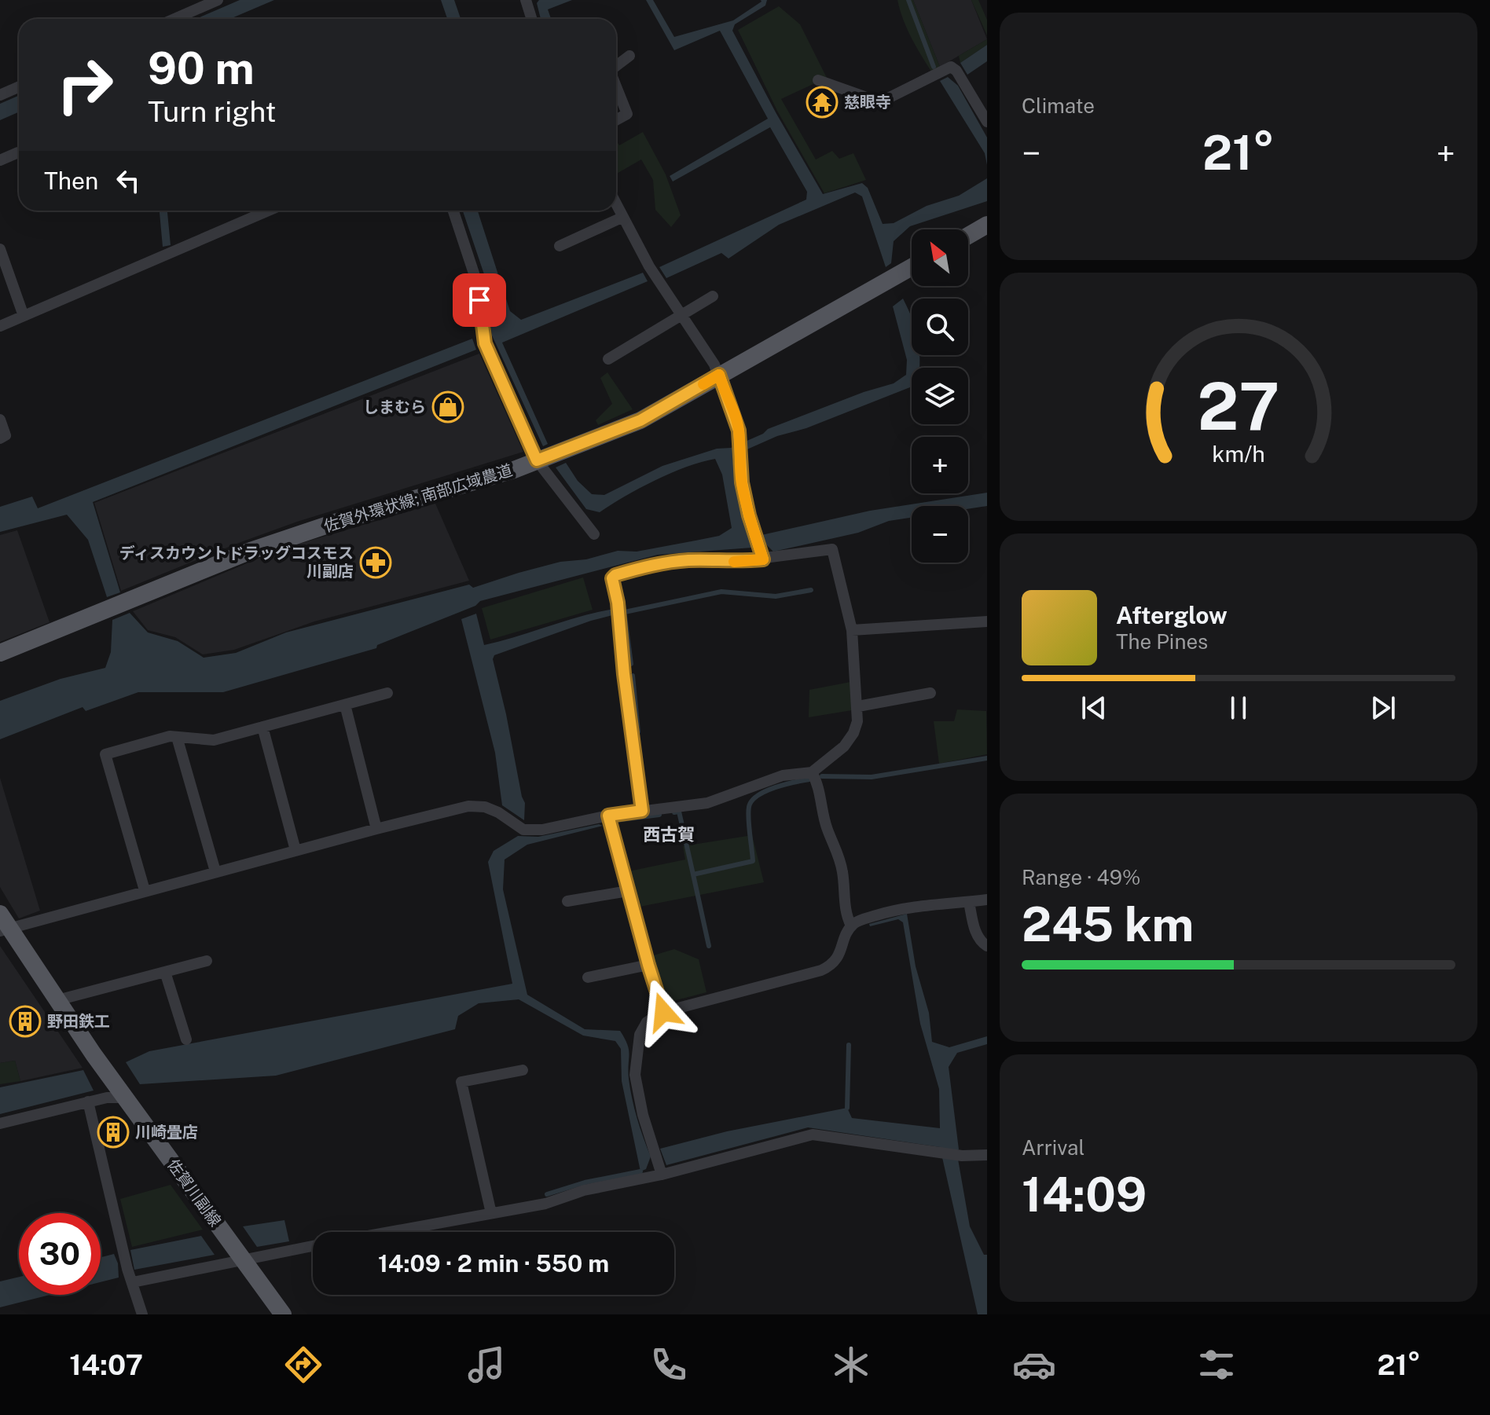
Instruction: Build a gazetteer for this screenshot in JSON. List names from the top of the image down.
{
  "streets": {
    "main road": ["佐賀外環状線; 南部広域農道", "佐賀川副線"]
  },
  "districts": ["西古賀"],
  "places": {
    "temple": ["慈眼寺"],
    "shop": ["しまむら"],
    "pharmacy": ["ディスカウントドラッグコスモス 川副店"],
    "building": ["野田鉄工", "川崎畳店"]
  },
  "north": "top left",
  "page": {
    "tile": [
      "Climate",
      ["Range · 49%", "245 km"],
      ["Arrival", "14:09"]
    ],
    "turn": ["90 m", "Turn right"],
    "heat": ["−", "21°", "+"],
    "then": "Then",
    "map_buttons": ["+", "−"],
    "song": ["Afterglow", "The Pines"],
    "limit": "30",
    "trip": "14:09 · 2 min · 550 m",
    "tabs": ["14:07", "21°"],
    "gauge": ["27", "km/h"]
  }
}
